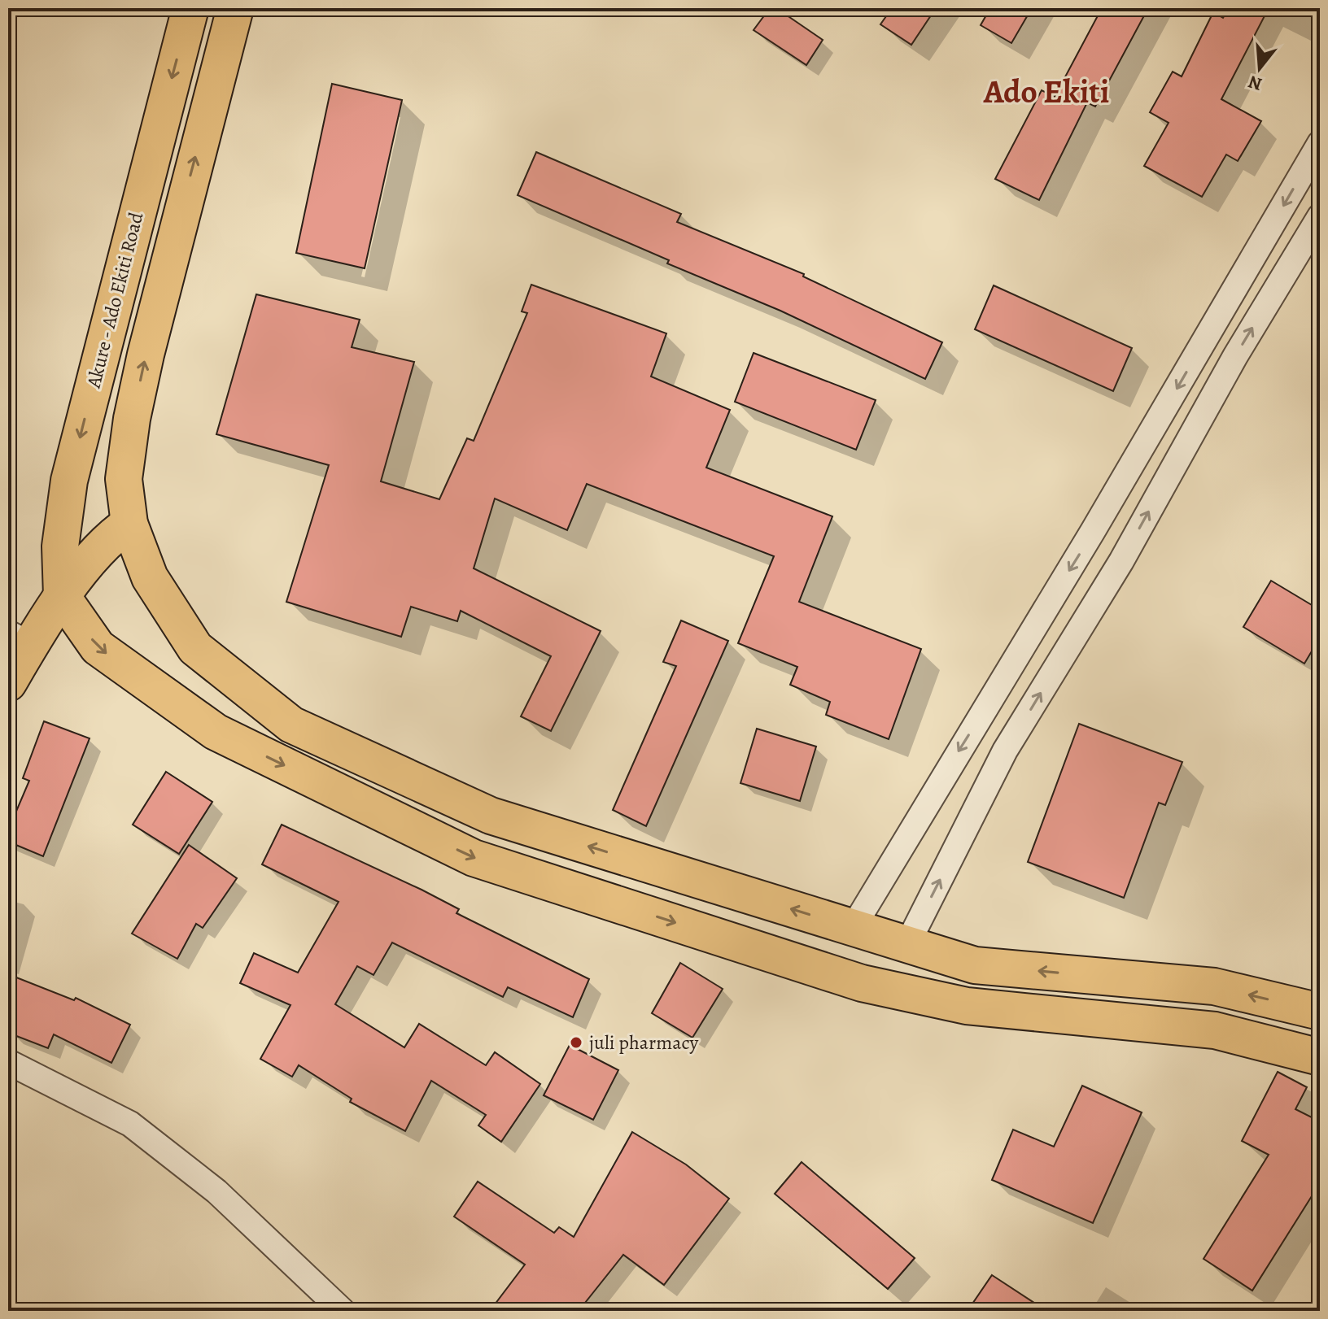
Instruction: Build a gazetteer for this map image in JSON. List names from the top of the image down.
{
  "streets": {
    "main road": ["Akure - Ado Ekiti Road"]
  },
  "districts": ["Ado Ekiti"],
  "places": ["juli pharmacy"],
  "north": "bottom"
}
